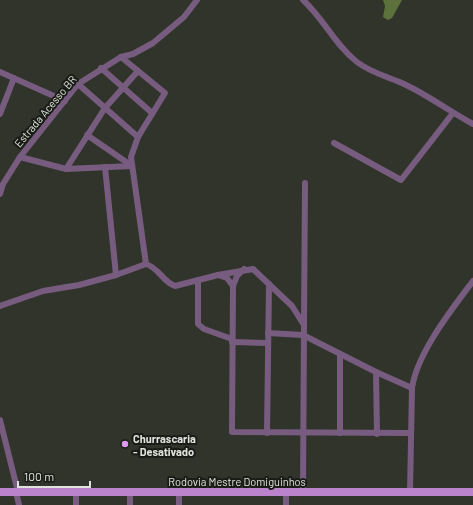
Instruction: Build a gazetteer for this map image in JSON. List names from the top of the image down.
{
  "streets": {
    "main road": ["Rodovia Mestre Domiguinhos"],
    "street": ["Estrada Acesso BR"]
  },
  "places": ["Churrascaria - Desativado"],
  "scale_bar": "100 m"
}
